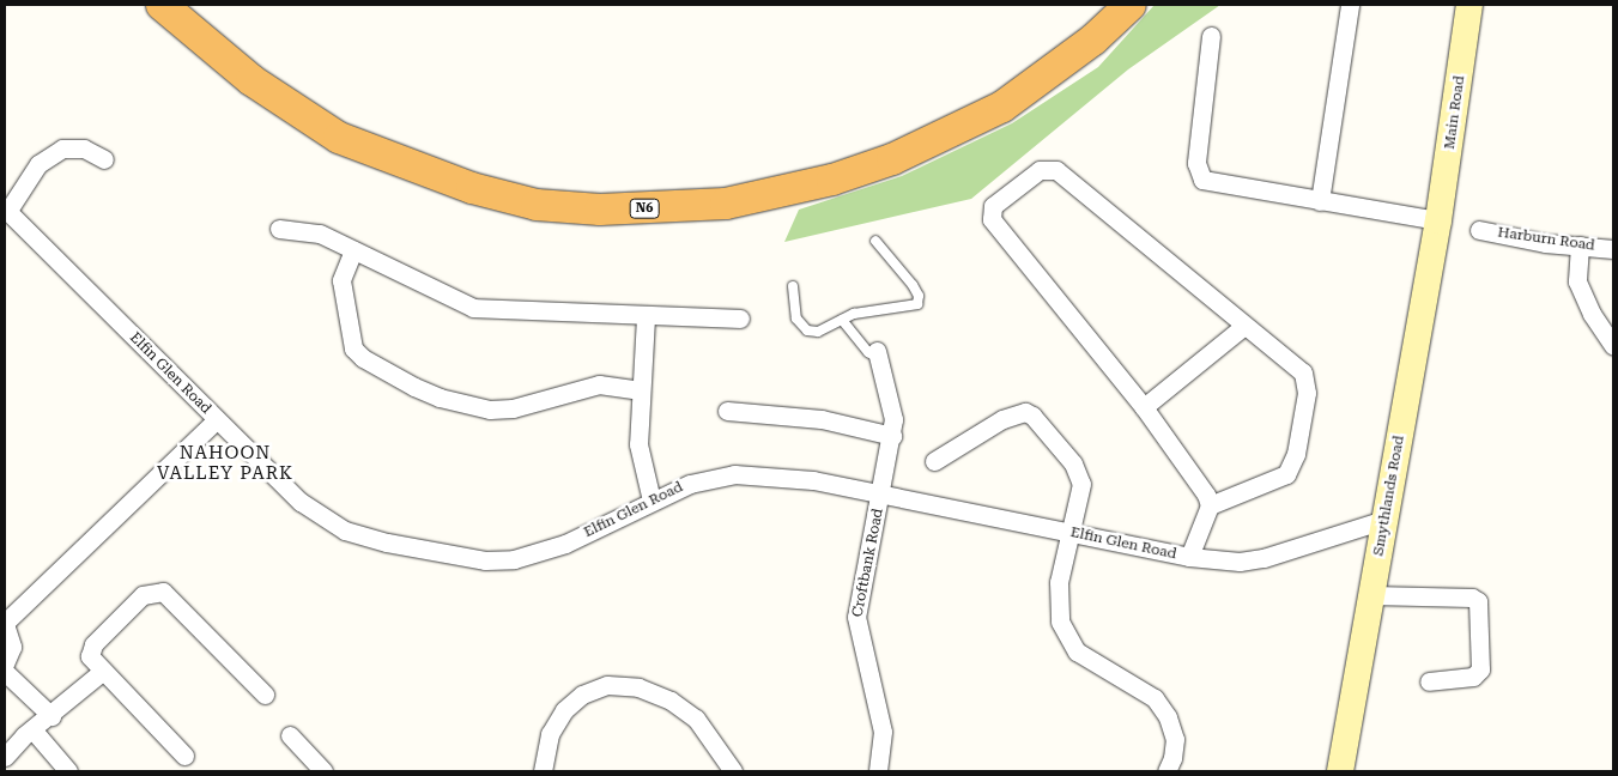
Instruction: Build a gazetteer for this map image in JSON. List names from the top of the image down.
{
  "streets": {
    "highway": ["N6"],
    "main road": ["Main Road", "Smythlands Road"],
    "street": ["Harburn Road", "Elfin Glen Road", "Croftbank Road"]
  },
  "crossings": [
    ["Main Road", "Smythlands Road"],
    ["Elfin Glen Road", "Smythlands Road"],
    ["Elfin Glen Road", "Croftbank Road"]
  ],
  "districts": ["NAHOON VALLEY PARK"]
}
